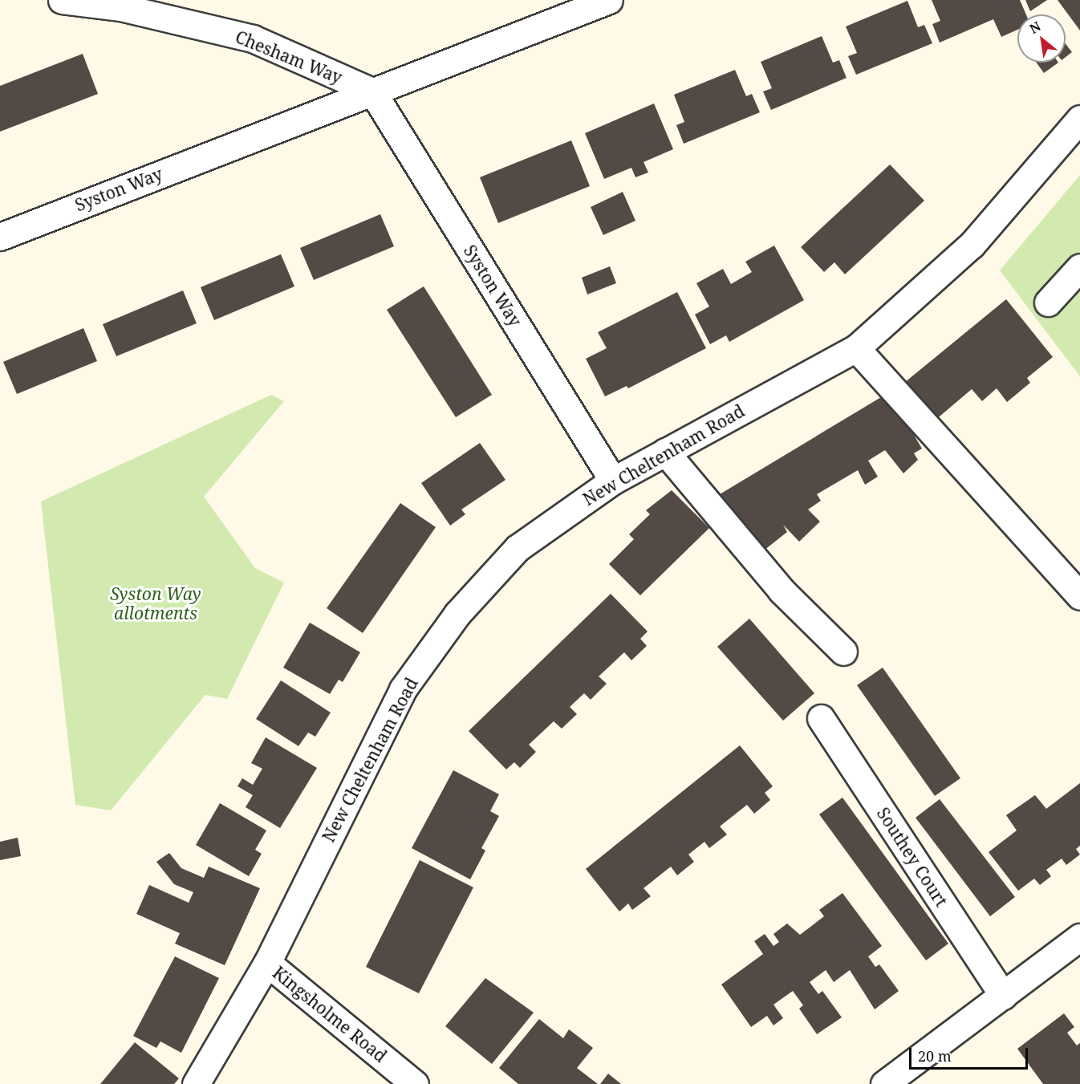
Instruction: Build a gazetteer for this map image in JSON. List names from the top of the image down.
{
  "streets": {
    "street": [
      "Chesham Way",
      "Syston Way",
      "New Cheltenham Road",
      "Southey Court",
      "Kingsholme Road"
    ]
  },
  "crossings": [
    ["Chesham Way", "Syston Way"],
    ["Syston Way", "New Cheltenham Road"],
    ["New Cheltenham Road", "Kingsholme Road"]
  ],
  "parks": ["Syston Way allotments"],
  "scale_bar": "20 m",
  "north": "top left"
}
